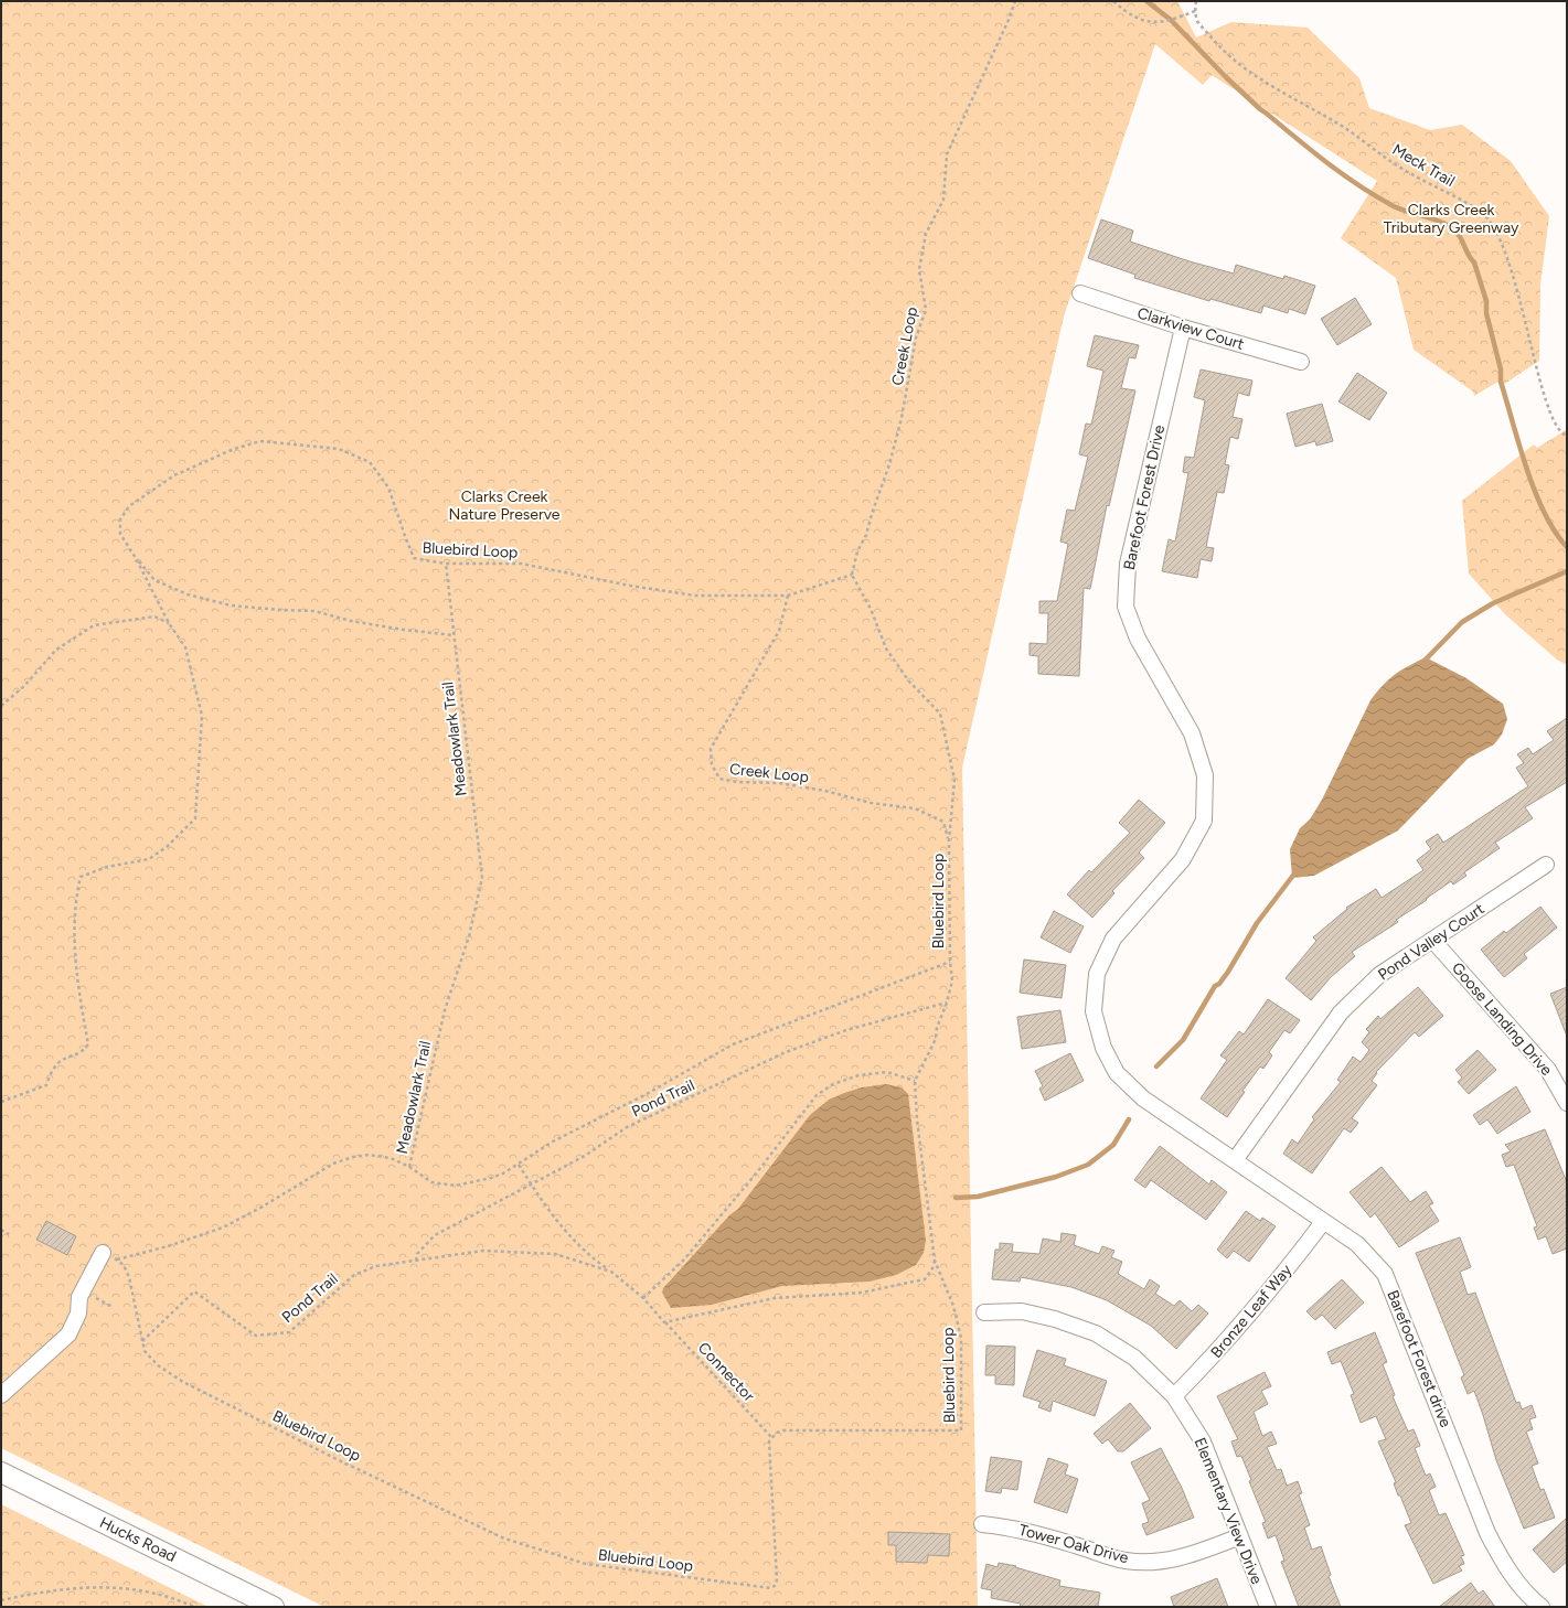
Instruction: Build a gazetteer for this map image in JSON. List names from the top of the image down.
{
  "streets": {
    "main road": ["Hucks Road"],
    "street": [
      "Clarkview Court",
      "Barefoot Forest Drive",
      "Pond Valley Court",
      "Goose Landing Drive",
      "Bronze Leaf Way",
      "Barefoot Forest drive",
      "Elementary View Drive",
      "Tower Oak Drive"
    ],
    "path": [
      "Meck Trail",
      "Creek Loop",
      "Bluebird Loop",
      "Meadowlark Trail",
      "Pond Trail",
      "Connector"
    ]
  },
  "crossings": [
    ["Clarkview Court", "Barefoot Forest Drive"],
    ["Creek Loop", "Bluebird Loop"],
    ["Barefoot Forest Drive", "Pond Valley Court"],
    ["Barefoot Forest Drive", "Barefoot Forest drive"],
    ["Bluebird Loop", "Pond Trail"],
    ["Bluebird Loop", "Connector"],
    ["Meadowlark Trail", "Pond Trail"],
    ["Pond Valley Court", "Goose Landing Drive"],
    ["Pond Valley Court", "Barefoot Forest drive"],
    ["Pond Trail", "Connector"],
    ["Bronze Leaf Way", "Barefoot Forest drive"],
    ["Bronze Leaf Way", "Elementary View Drive"],
    ["Elementary View Drive", "Tower Oak Drive"]
  ],
  "parks": ["Clarks Creek Tributary Greenway", "Clarks Creek Nature Preserve"]
}
